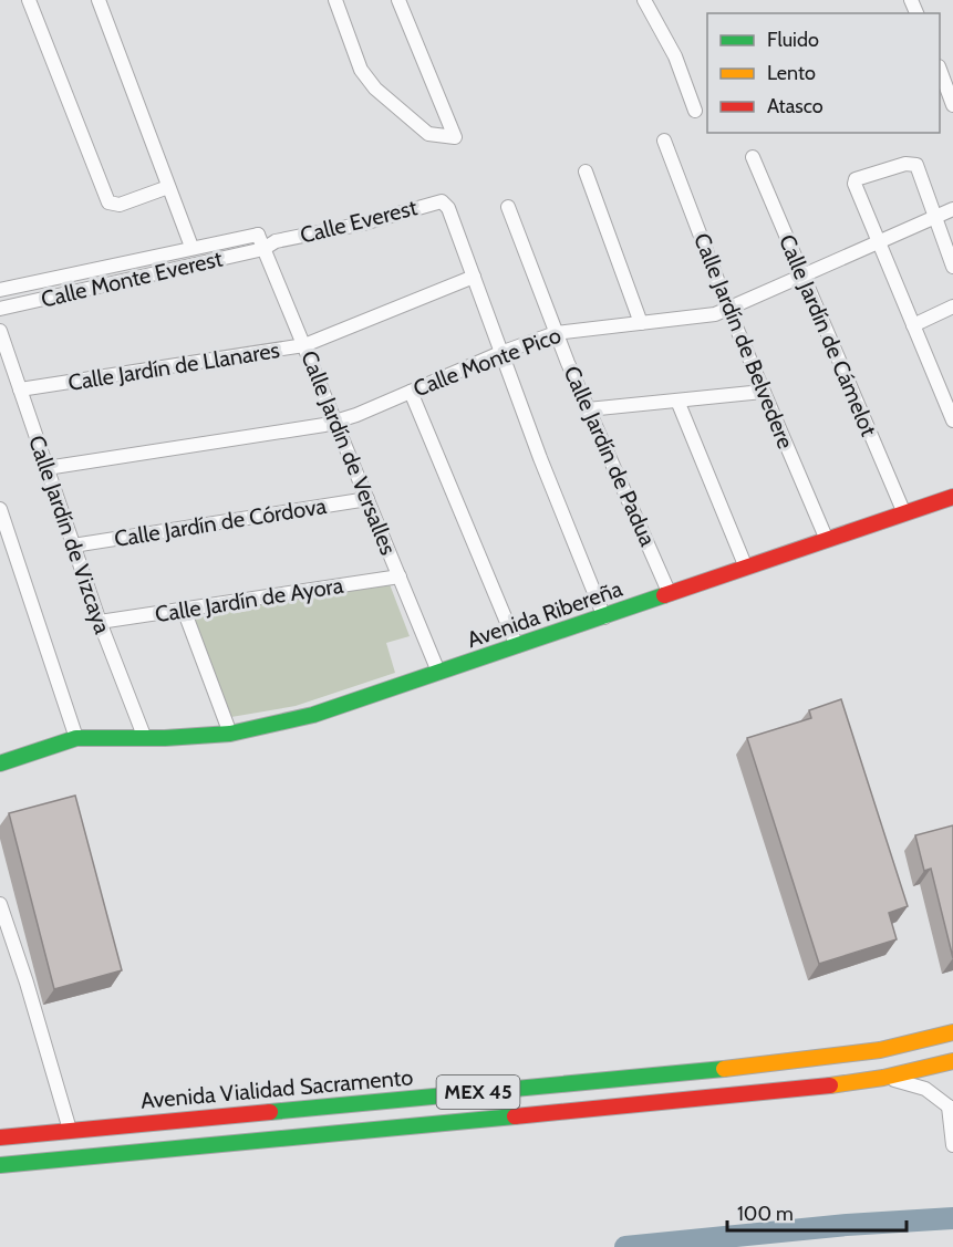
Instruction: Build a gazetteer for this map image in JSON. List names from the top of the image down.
{
  "streets": {
    "main road": ["Avenida Ribereña", "Avenida Vialidad Sacramento", "MEX 45"],
    "street": [
      "Calle Everest",
      "Calle Monte Everest",
      "Calle Jardín de Cámelot",
      "Calle Jardín de Belvedere",
      "Calle Monte Pico",
      "Calle Jardín de Llanares",
      "Calle Jardín de Versalles",
      "Calle Jardín de Padua",
      "Calle Jardín de Córdova",
      "Calle Jardín de Vizcaya",
      "Calle Jardín de Ayora"
    ]
  },
  "crossings": [
    ["Calle Everest", "Calle Monte Everest"],
    ["Calle Everest", "Calle Jardín de Llanares"],
    ["Calle Everest", "Calle Jardín de Versalles"],
    ["Calle Monte Everest", "Calle Jardín de Versalles"],
    ["Calle Jardín de Cámelot", "Calle Monte Pico"],
    ["Calle Jardín de Cámelot", "Avenida Ribereña"],
    ["Calle Jardín de Belvedere", "Calle Monte Pico"],
    ["Calle Jardín de Belvedere", "Avenida Ribereña"],
    ["Calle Monte Pico", "Calle Jardín de Versalles"],
    ["Calle Monte Pico", "Calle Jardín de Padua"],
    ["Calle Monte Pico", "Calle Jardín de Vizcaya"],
    ["Calle Jardín de Llanares", "Calle Jardín de Versalles"],
    ["Calle Jardín de Llanares", "Calle Jardín de Vizcaya"],
    ["Calle Jardín de Versalles", "Calle Jardín de Córdova"],
    ["Calle Jardín de Versalles", "Calle Jardín de Ayora"],
    ["Calle Jardín de Versalles", "Avenida Ribereña"],
    ["Calle Jardín de Padua", "Avenida Ribereña"],
    ["Calle Jardín de Córdova", "Calle Jardín de Vizcaya"],
    ["Calle Jardín de Vizcaya", "Calle Jardín de Ayora"],
    ["Calle Jardín de Vizcaya", "Avenida Ribereña"]
  ],
  "legend": ["Fluido", "Lento", "Atasco"],
  "scale_bar": "100 m"
}
